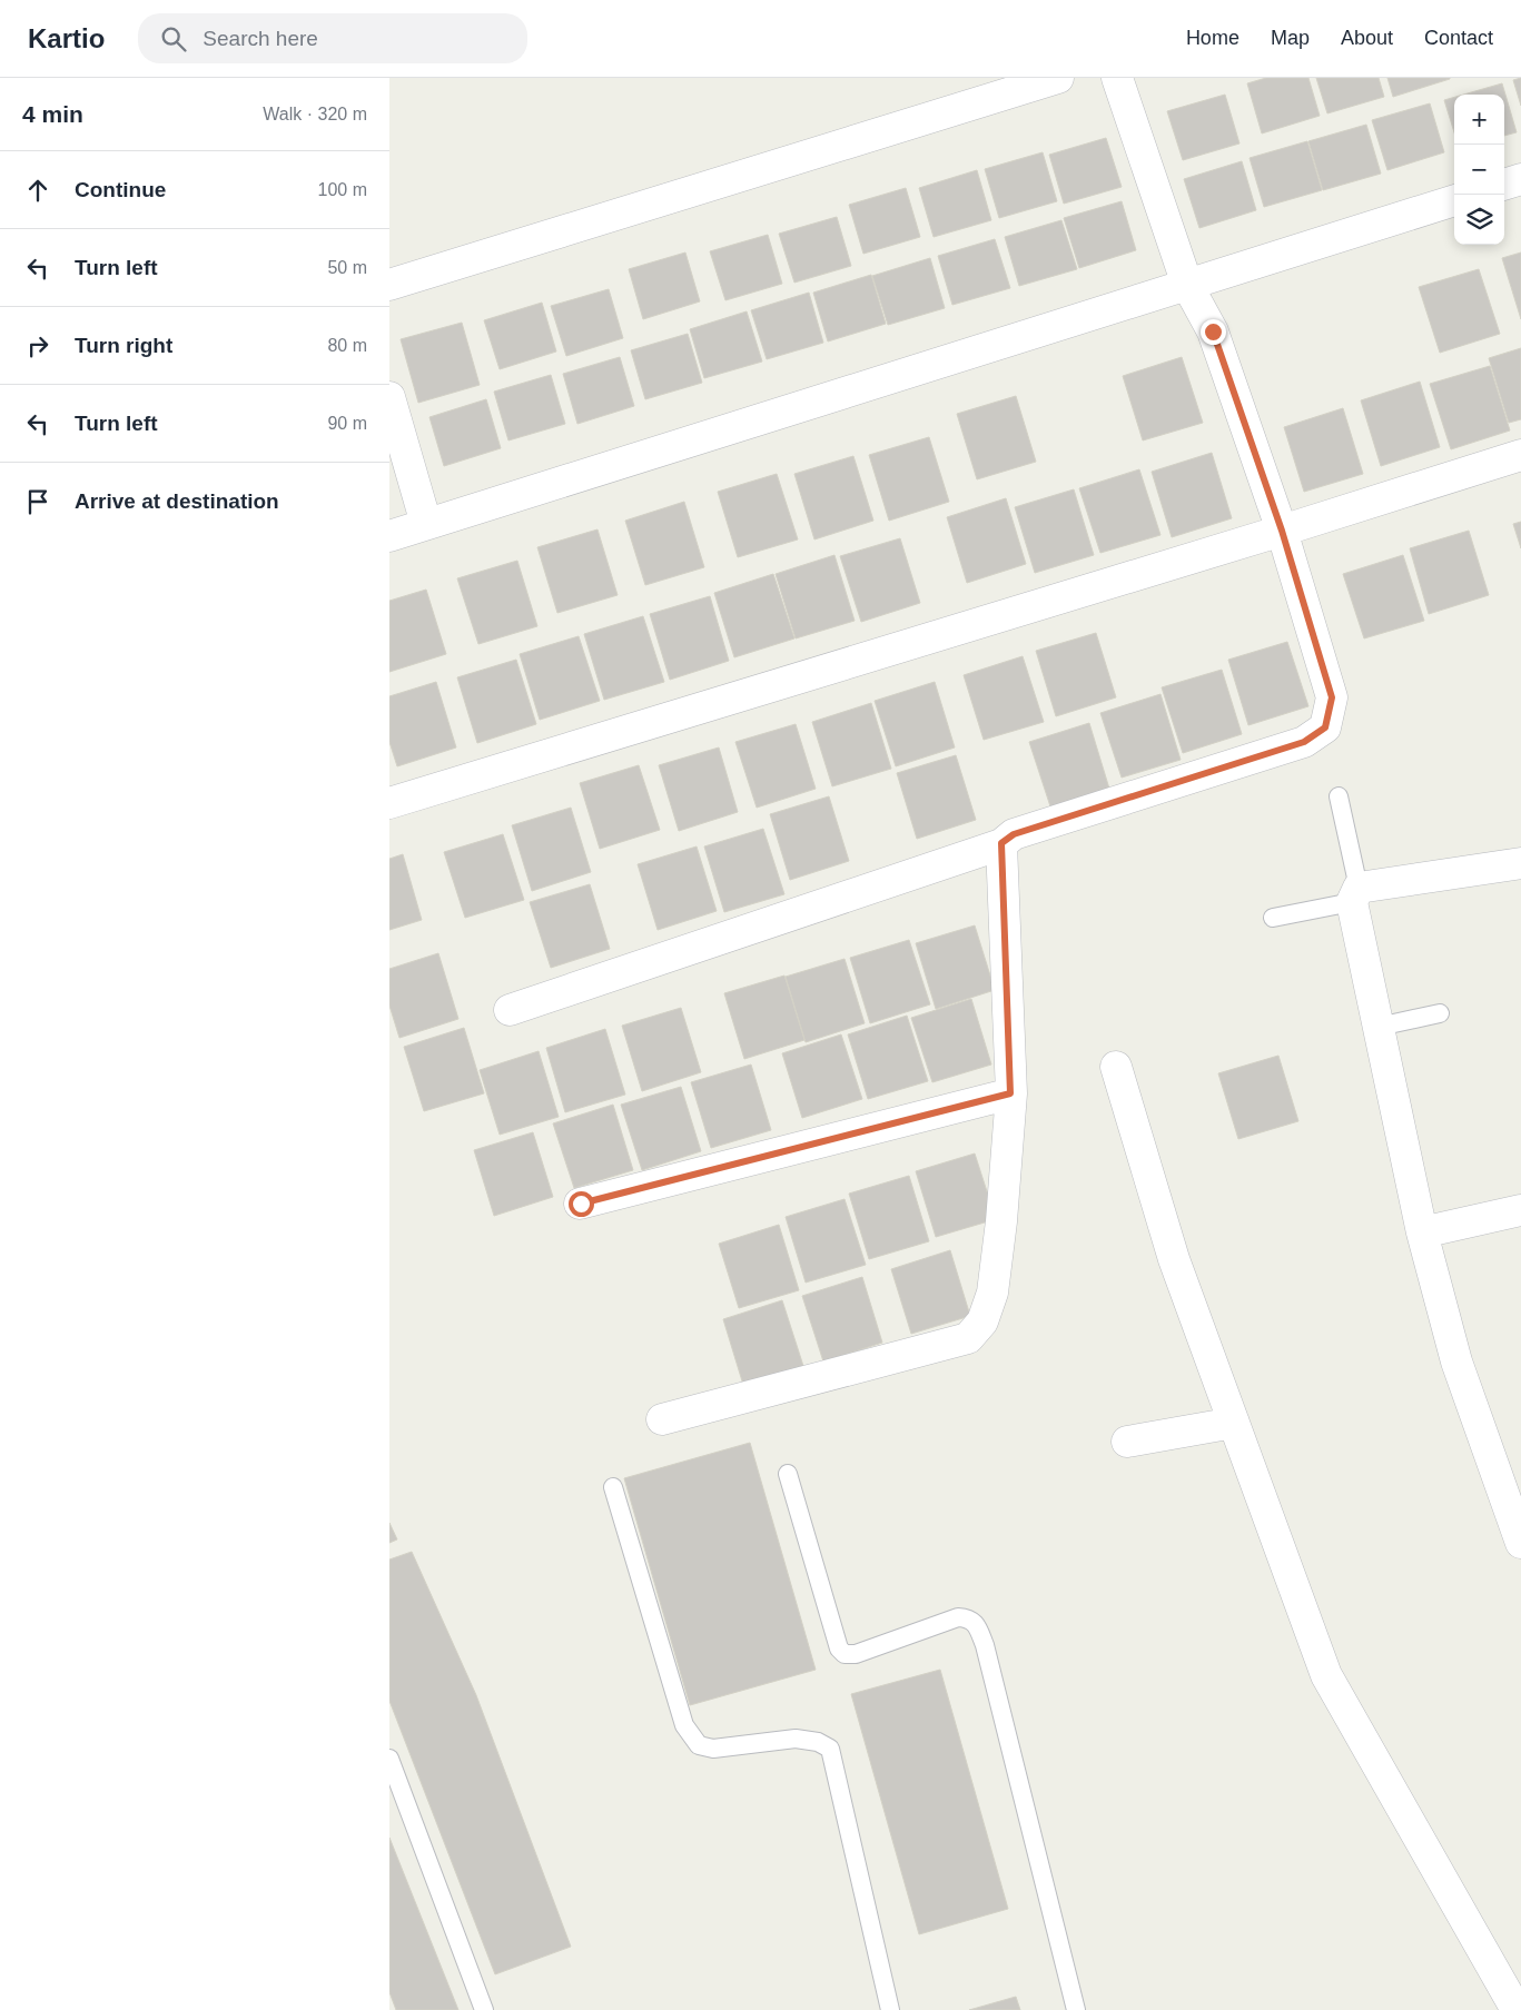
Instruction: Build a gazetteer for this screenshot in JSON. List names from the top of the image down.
{
  "page": {
    "header": "Kartio",
    "search": "Search here",
    "nav": [
      "Home",
      "Map",
      "About",
      "Contact"
    ],
    "heading": ["4 min", "Walk · 320 m"],
    "map_buttons": ["+", "−"],
    "list": [
      ["Continue", "100 m"],
      ["Turn left", "50 m"],
      ["Turn right", "80 m"],
      ["Turn left", "90 m"],
      "Arrive at destination"
    ]
  }
}
